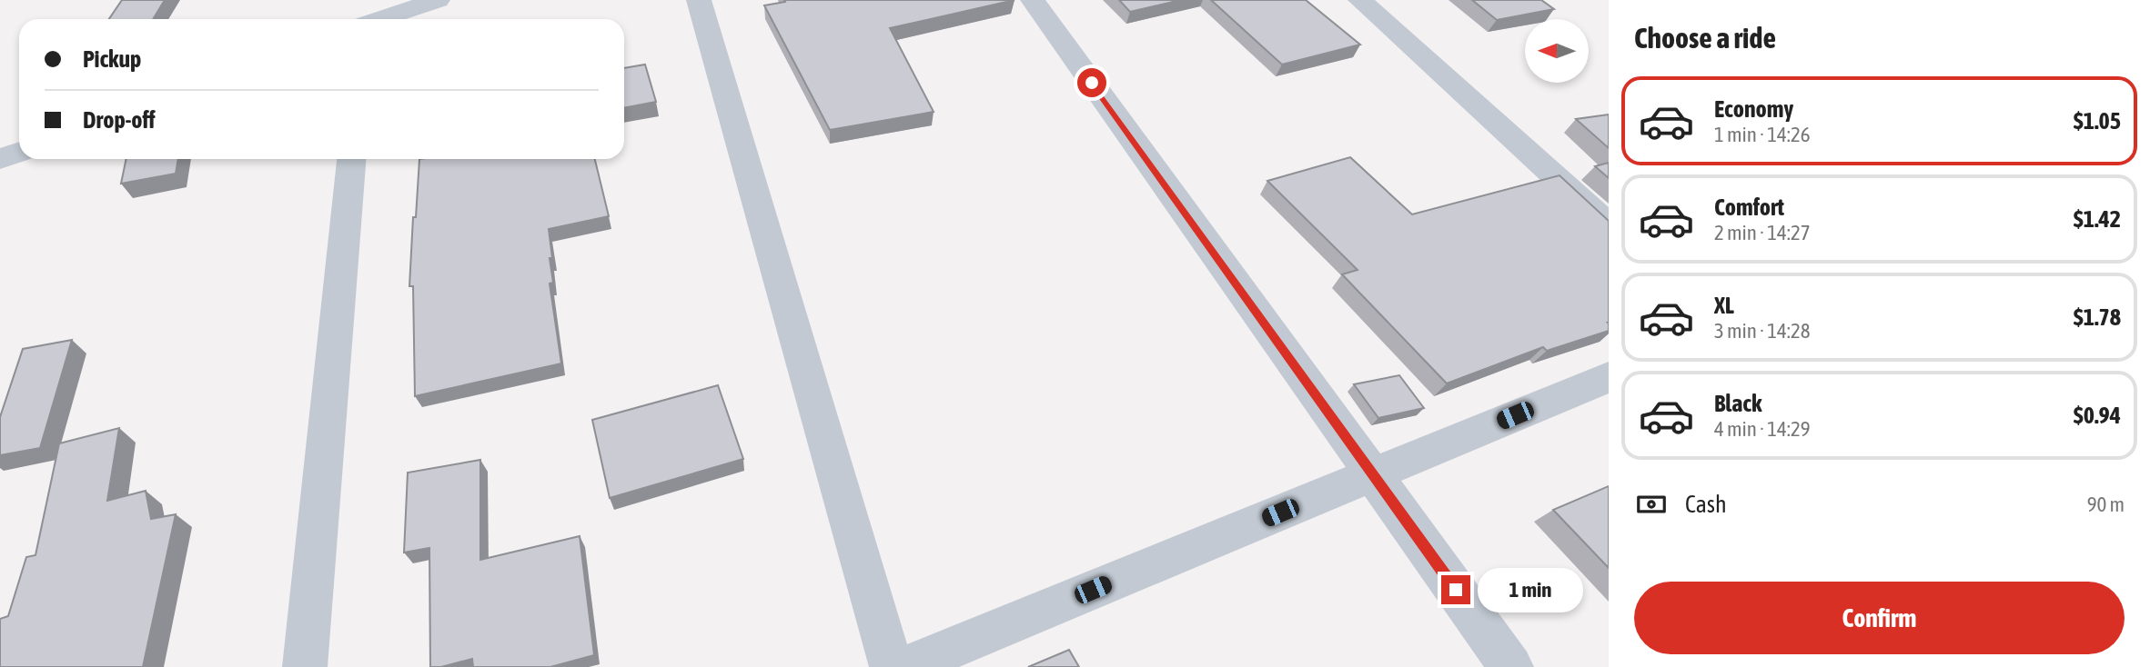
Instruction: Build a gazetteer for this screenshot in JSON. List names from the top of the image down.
{
  "north": "left",
  "page": {
    "heading": "Choose a ride",
    "banner": ["Pickup", "Drop-off"],
    "list": [
      {
        "name": "Economy",
        "note": "1 min · 14:26",
        "value": "$1.05"
      },
      {
        "name": "Comfort",
        "note": "2 min · 14:27",
        "value": "$1.42"
      },
      {
        "name": "XL",
        "note": "3 min · 14:28",
        "value": "$1.78"
      },
      {
        "name": "Black",
        "note": "4 min · 14:29",
        "value": "$0.94"
      }
    ],
    "pay": ["Cash", "90 m"],
    "bubble": "1 min",
    "buttons": "Confirm"
  }
}
